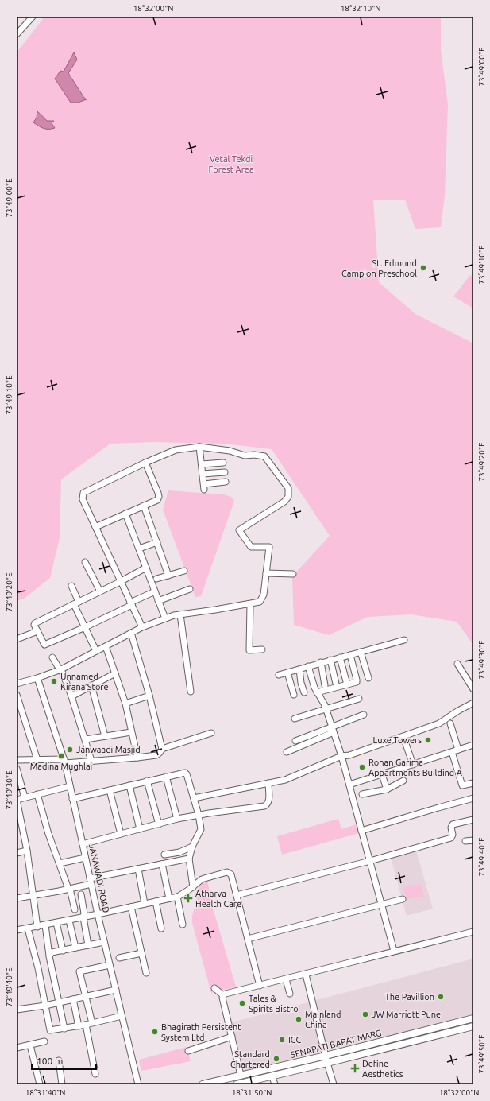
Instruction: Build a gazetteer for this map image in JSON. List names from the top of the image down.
{
  "streets": {
    "main road": ["SENAPATI BAPAT MARG"],
    "street": ["JANAWADI ROAD"]
  },
  "parks": ["Vetal Tekdi Forest Area"],
  "places": {
    "other": [
      "St. Edmund Campion Preschool",
      "Unnamed Kirana Store",
      "Luxe Towers",
      "Janwaadi Masjid",
      "Madina Mughlai",
      "Rohan Garima Appartments Building A",
      "The Pavillion",
      "Tales & Spirits Bistro",
      "JW Marriott Pune",
      "Mainland China",
      "Bhagirath Persistent System Ltd",
      "ICC",
      "Standard Chartered"
    ],
    "health": ["Atharva Health Care", "Define Aesthetics"]
  },
  "scale_bar": "100 m",
  "coordinates": [
    "18°32'00\"N",
    "18°32'10\"N",
    "73°49'00\"E",
    "73°49'10\"E",
    "73°49'20\"E",
    "73°49'30\"E",
    "73°49'40\"E",
    "73°49'50\"E",
    "18°31'40\"N",
    "18°31'50\"N"
  ]
}
